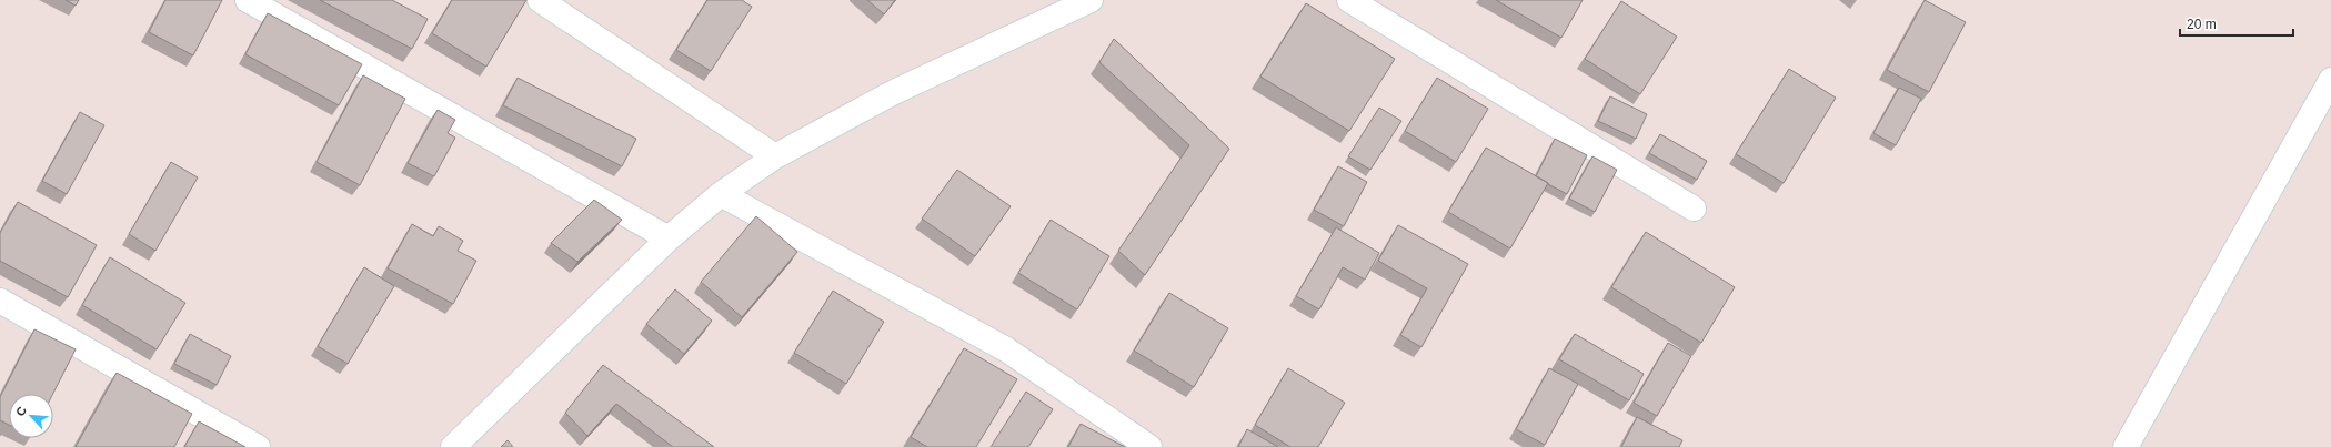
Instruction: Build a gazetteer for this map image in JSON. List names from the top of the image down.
{
  "scale_bar": "20 m",
  "north": "top left"
}
